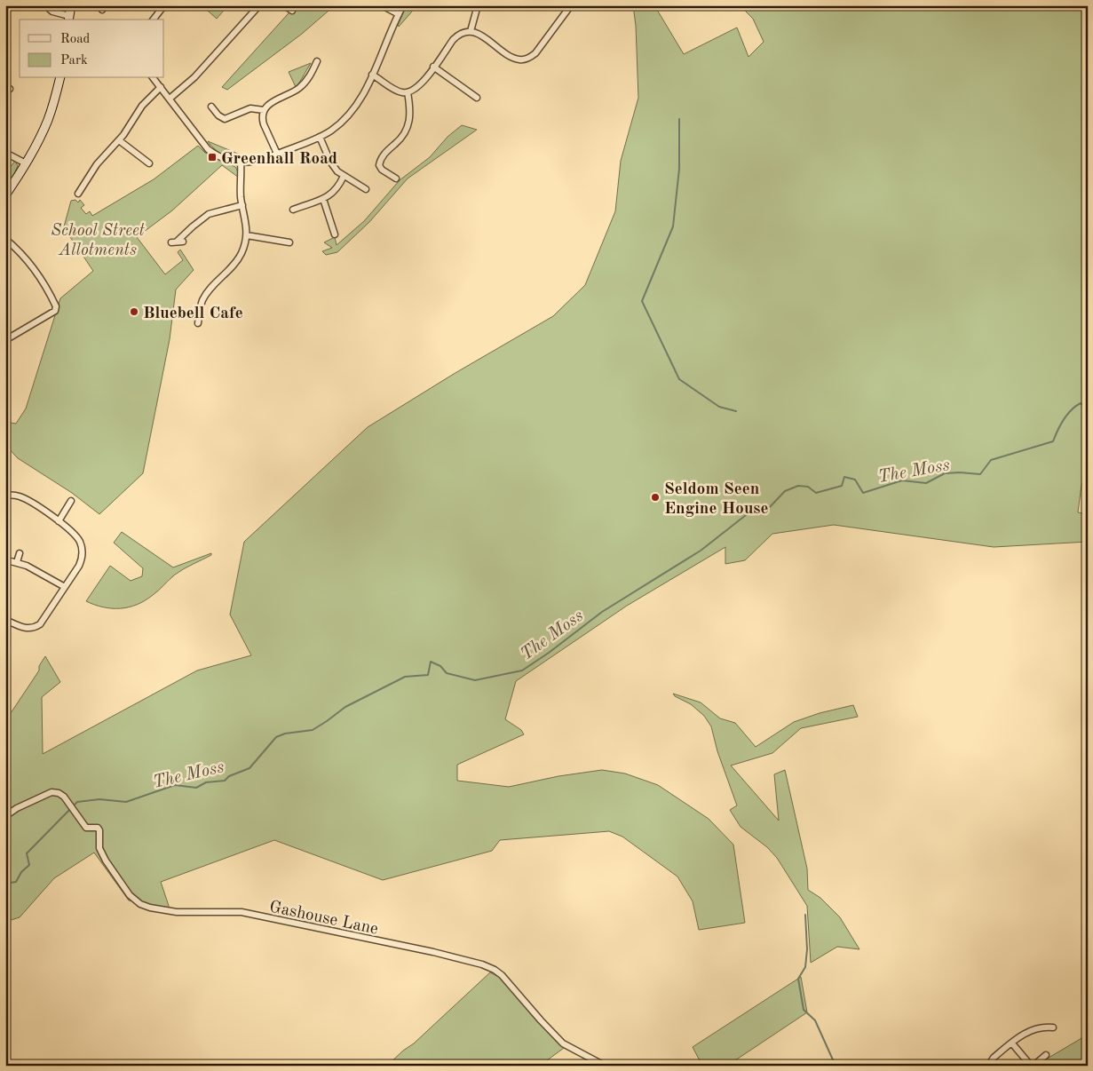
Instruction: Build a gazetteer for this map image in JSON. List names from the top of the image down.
{
  "streets": {
    "street": ["Gashouse Lane"]
  },
  "water": ["The Moss"],
  "parks": ["School Street Allotments"],
  "places": {
    "transit": ["Greenhall Road"],
    "other": ["Bluebell Cafe", "Seldom Seen Engine House"]
  },
  "legend": ["Road", "Park"]
}
